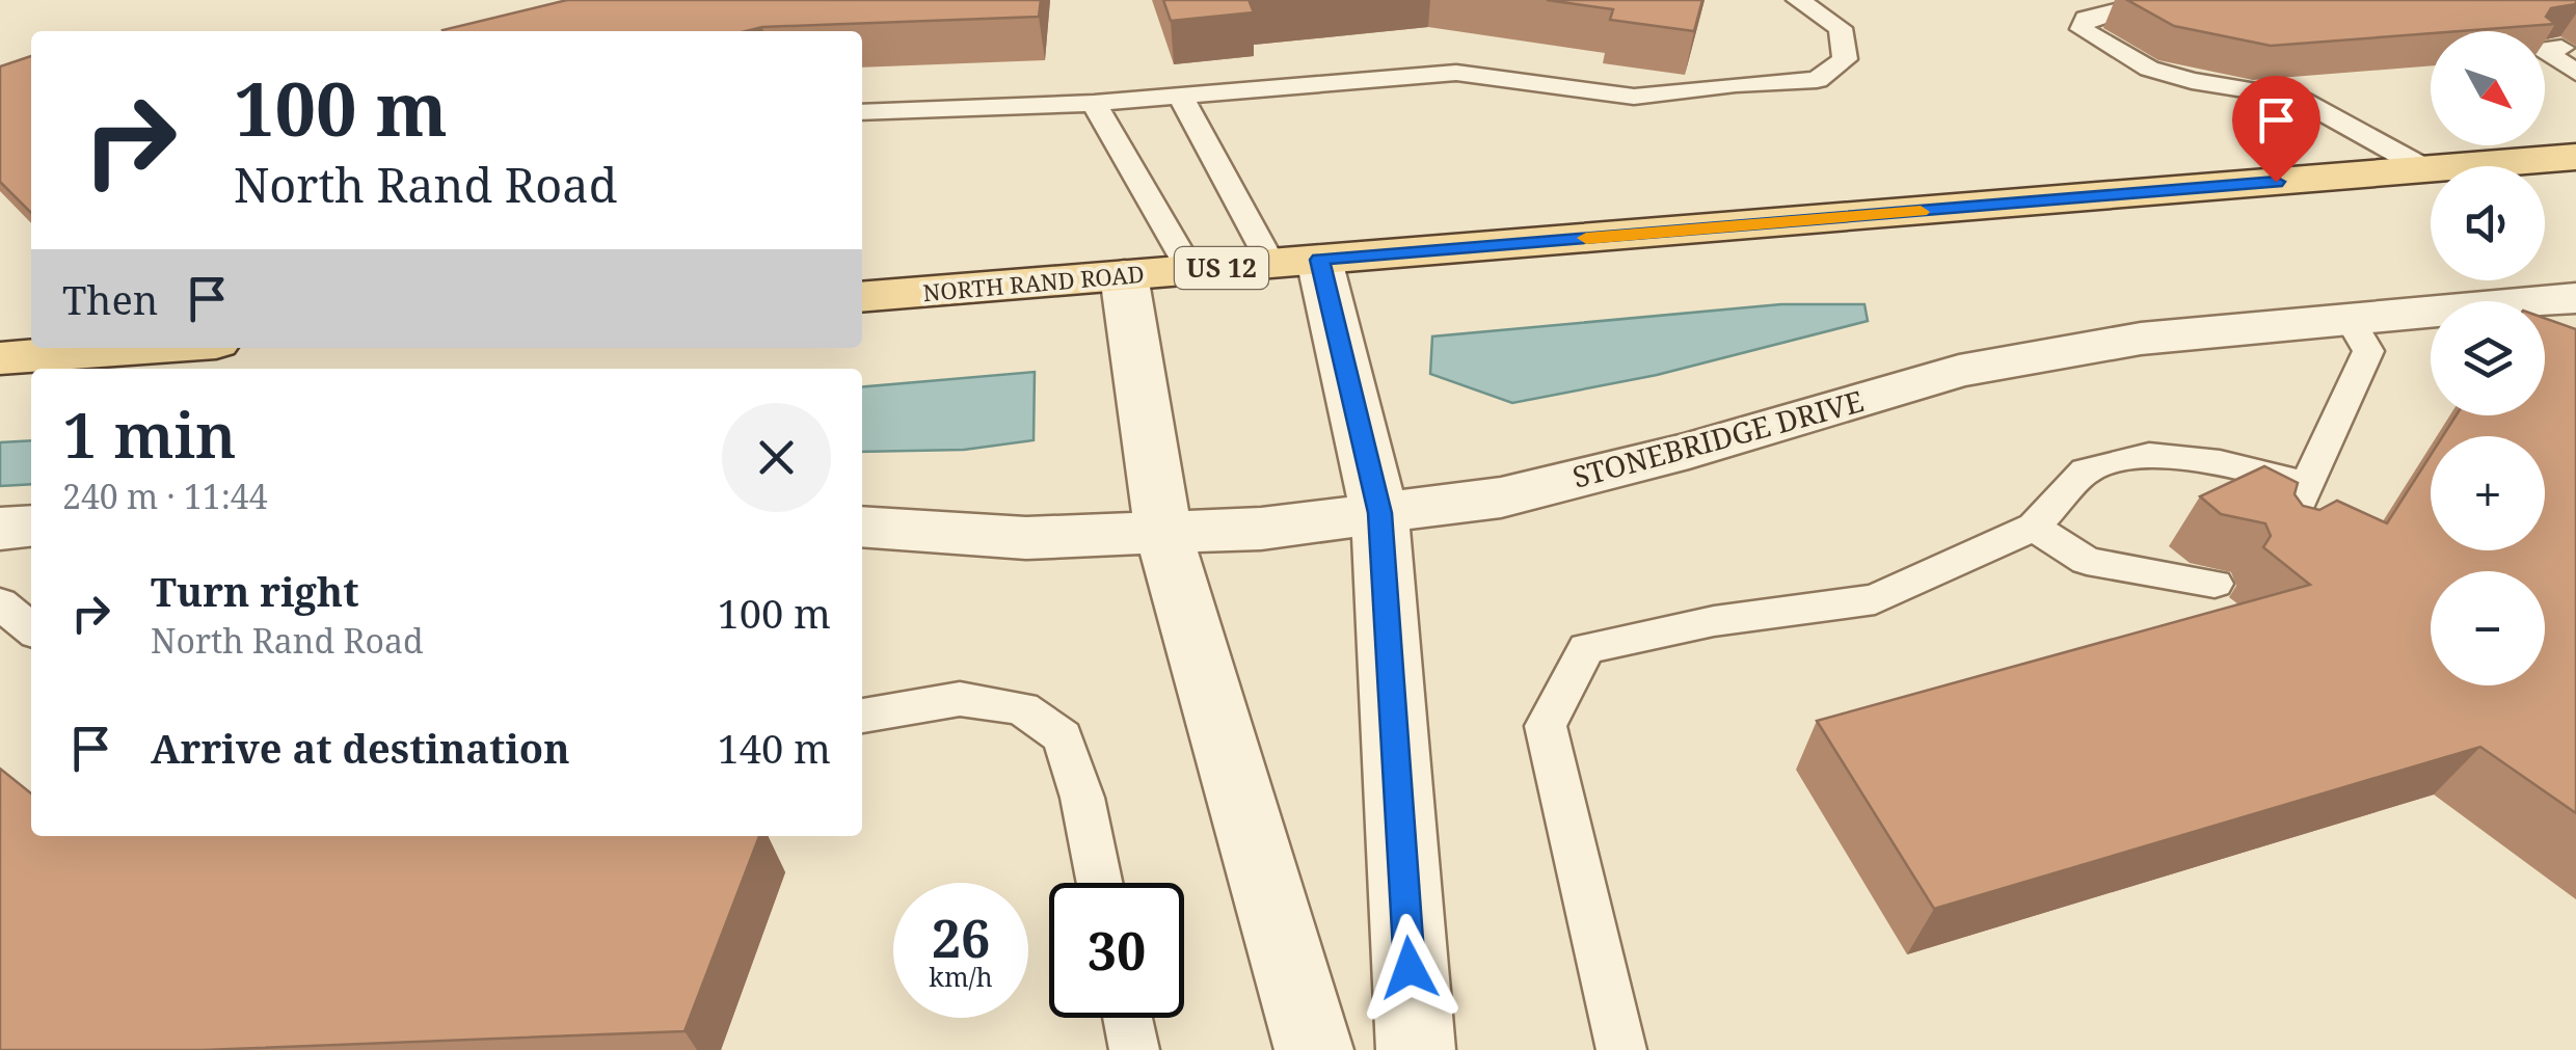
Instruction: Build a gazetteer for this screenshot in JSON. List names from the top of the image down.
{
  "streets": {
    "main road": ["US 12", "NORTH RAND ROAD"],
    "street": ["STONEBRIDGE DRIVE"]
  },
  "north": "bottom right",
  "page": {
    "map_buttons": ["+", "−"],
    "turn": ["100 m", "North Rand Road"],
    "then": "Then",
    "heading": ["1 min", "240 m · 11:44"],
    "list": [
      {
        "name": "Turn right",
        "note": "North Rand Road",
        "value": "100 m"
      },
      {
        "name": "Arrive at destination",
        "value": "140 m"
      }
    ],
    "speed": "26 km/h",
    "limit": "30"
  }
}
